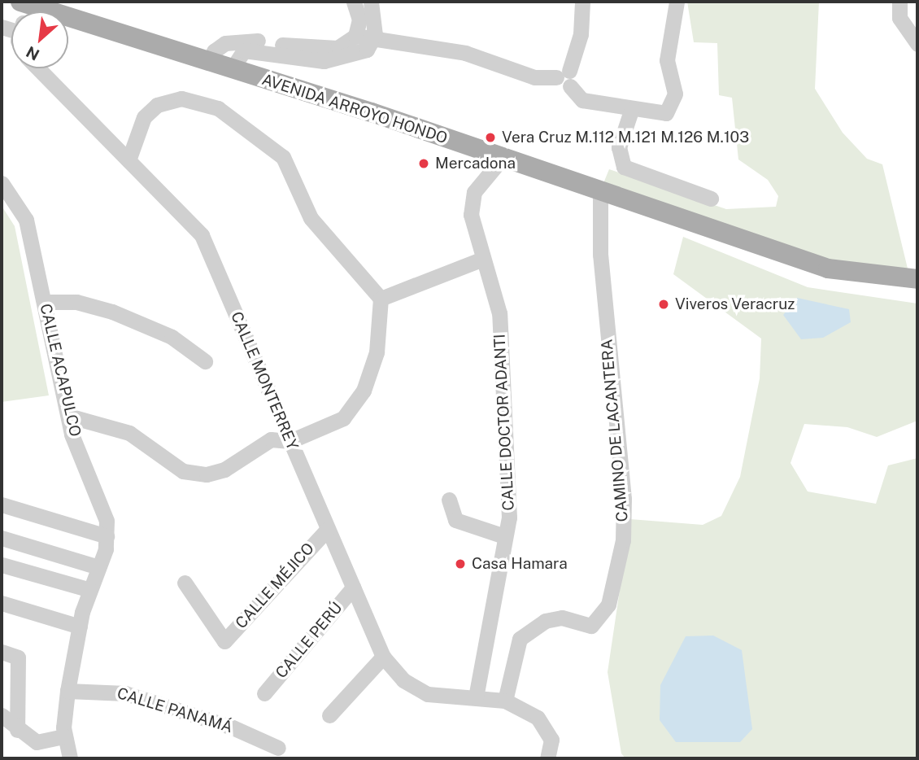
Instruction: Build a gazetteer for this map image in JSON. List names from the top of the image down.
{
  "streets": {
    "main road": ["AVENIDA ARROYO HONDO"],
    "street": [
      "CALLE ACAPULCO",
      "CALLE MONTERREY",
      "CALLE DOCTOR ADANTI",
      "CAMINO DE LACANTERA",
      "CALLE MÉJICO",
      "CALLE PERÚ",
      "CALLE PANAMÁ"
    ]
  },
  "crossings": [
    ["AVENIDA ARROYO HONDO", "CALLE DOCTOR ADANTI"],
    ["AVENIDA ARROYO HONDO", "CAMINO DE LACANTERA"],
    ["CALLE ACAPULCO", "CALLE PANAMÁ"],
    ["CALLE MONTERREY", "CALLE DOCTOR ADANTI"],
    ["CALLE MONTERREY", "CALLE MÉJICO"],
    ["CALLE MONTERREY", "CALLE PERÚ"]
  ],
  "places": [
    "Vera Cruz M.112 M.121 M.126 M.103",
    "Mercadona",
    "Viveros Veracruz",
    "Casa Hamara"
  ],
  "north": "bottom left"
}
